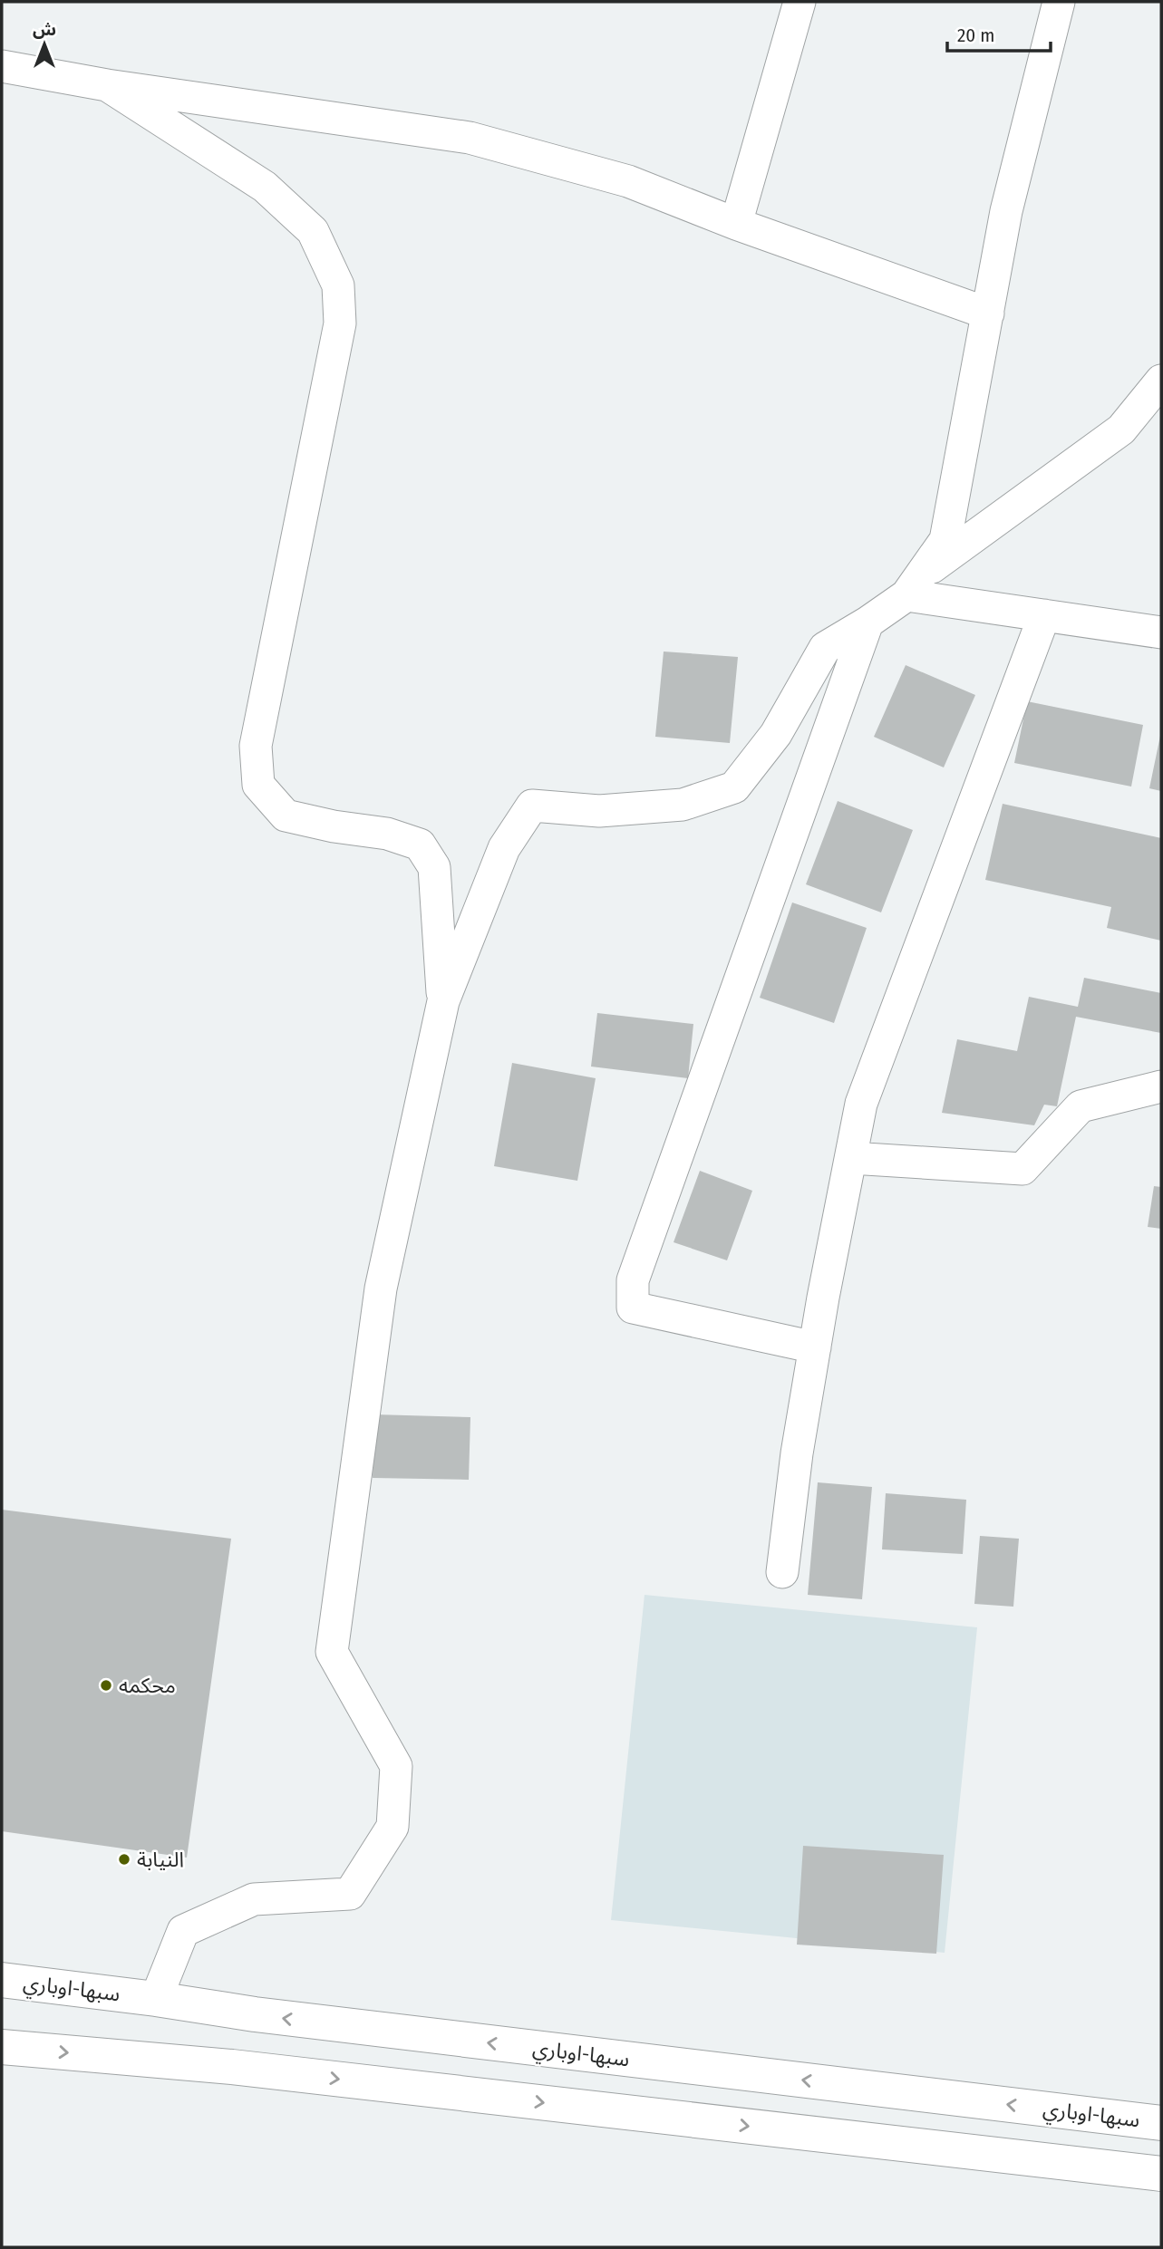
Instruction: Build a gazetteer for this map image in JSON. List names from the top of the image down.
{
  "streets": {
    "highway": ["سبها-اوباري"]
  },
  "places": ["محكمه", "النيابة"],
  "scale_bar": "20 m",
  "north": "top"
}
